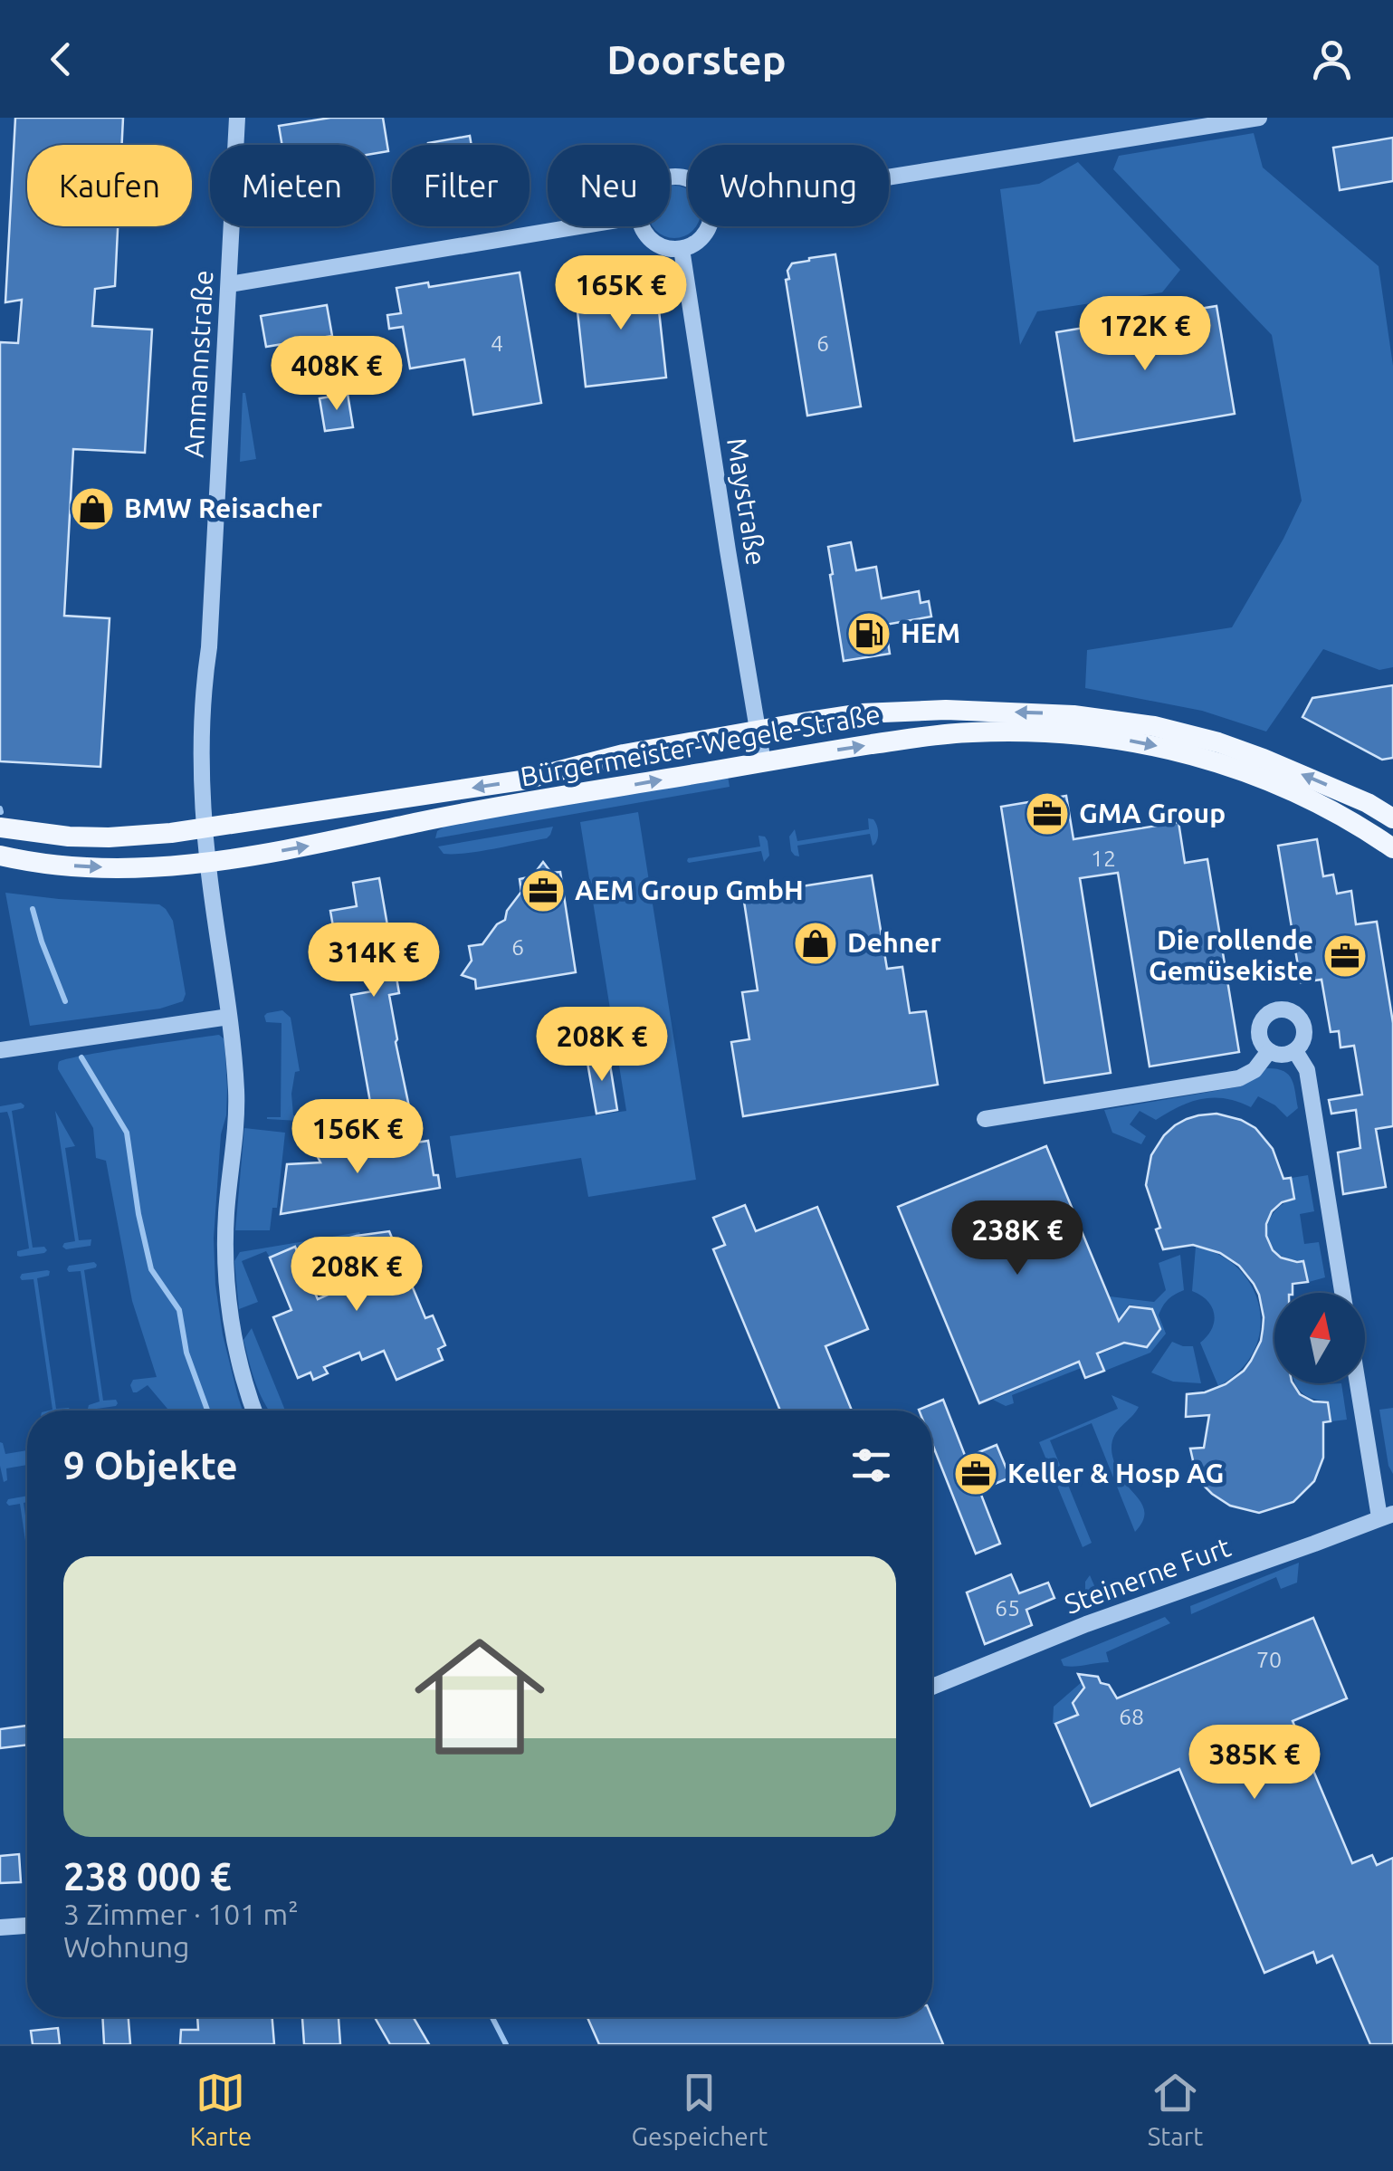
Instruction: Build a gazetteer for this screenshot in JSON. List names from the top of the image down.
{
  "streets": {
    "main road": ["Bürgermeister-Wegele-Straße"],
    "street": ["Ammannstraße", "Maystraße", "Steinerne Furt"]
  },
  "crossings": [
    ["Ammannstraße", "Bürgermeister-Wegele-Straße"],
    ["Maystraße", "Bürgermeister-Wegele-Straße"]
  ],
  "places": {
    "shop": ["BMW Reisacher", "Dehner"],
    "fuel station": ["HEM"],
    "office": [
      "GMA Group",
      "AEM Group GmbH",
      "Die rollende Gemüsekiste",
      "Keller & Hosp AG"
    ]
  },
  "house_numbers": [
    "4",
    "6",
    "12",
    "6",
    "65",
    "70",
    "68"
  ],
  "north": "top",
  "page": {
    "header": "Doorstep",
    "chip": [
      "Kaufen",
      "Mieten",
      "Filter",
      "Neu",
      "Wohnung"
    ],
    "price": [
      "165K €",
      "172K €",
      "408K €",
      "314K €",
      "208K €",
      "156K €",
      "238K €",
      "208K €",
      "385K €"
    ],
    "heading": "9 Objekte",
    "list": [
      {
        "name": "238 000 €",
        "note": "3 Zimmer · 101 m² · Wohnung"
      }
    ],
    "tabs": ["Karte", "Gespeichert", "Start"]
  }
}
